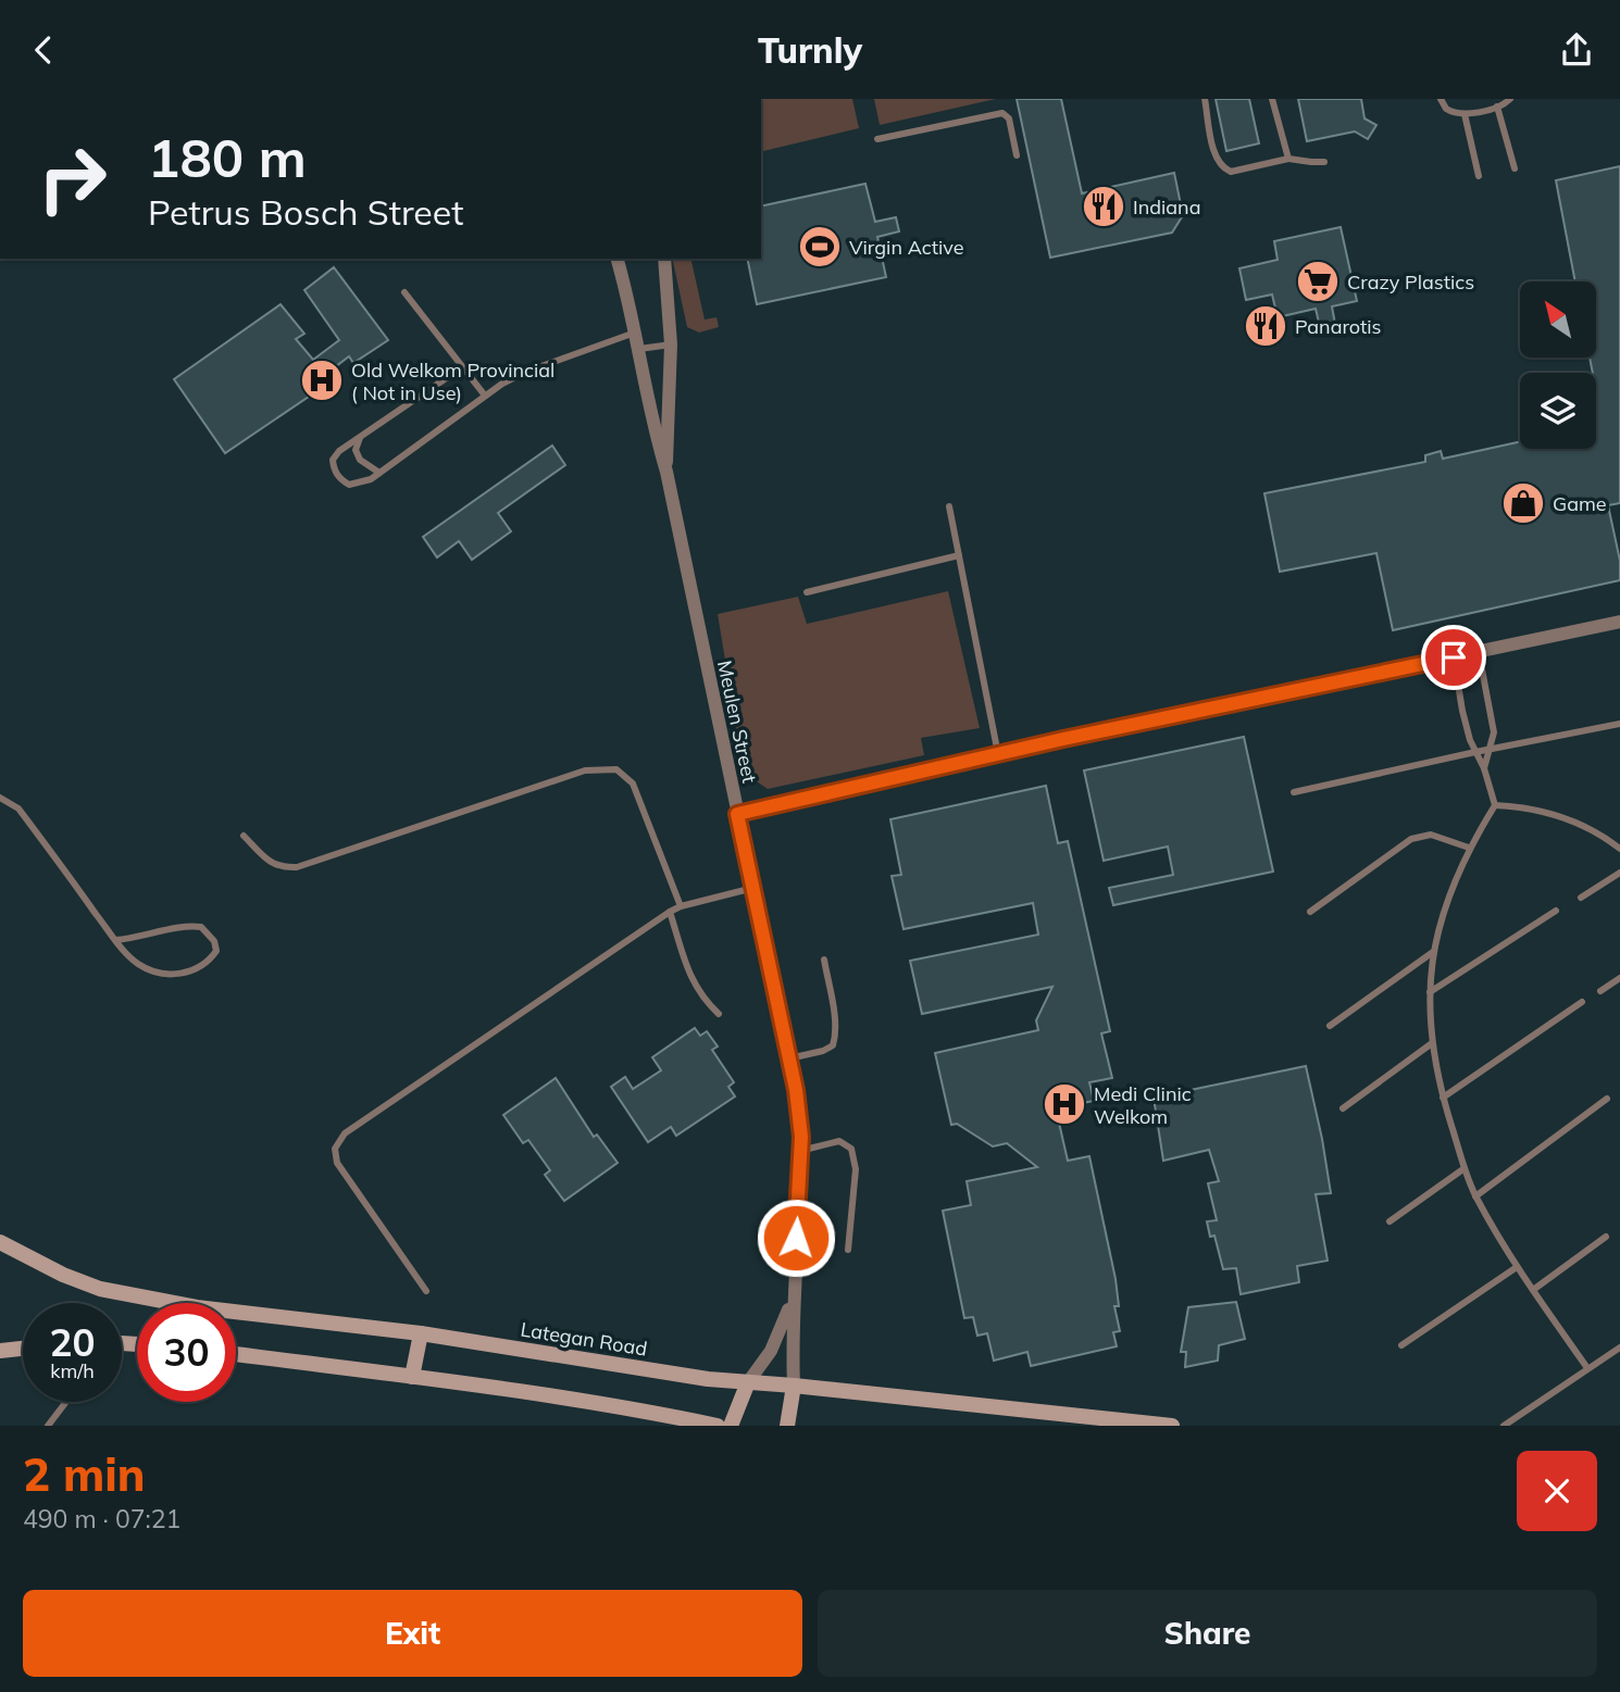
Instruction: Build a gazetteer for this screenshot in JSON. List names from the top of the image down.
{
  "streets": {
    "street": ["Meulen Street", "Lategan Road"]
  },
  "crossings": [
    ["Meulen Street", "Lategan Road"]
  ],
  "places": {
    "restaurant": ["Indiana", "Panarotis"],
    "sports": ["Virgin Active"],
    "supermarket": ["Crazy Plastics"],
    "hospital": ["Old Welkom Provincial ( Not in Use)", "Medi Clinic Welkom"],
    "shop": ["Game"]
  },
  "north": "top left",
  "page": {
    "header": "Turnly",
    "turn": ["180 m", "Petrus Bosch Street"],
    "speed": "20 km/h",
    "limit": "30",
    "heading": ["2 min", "490 m · 07:21"],
    "buttons": ["Exit", "Share"]
  }
}
